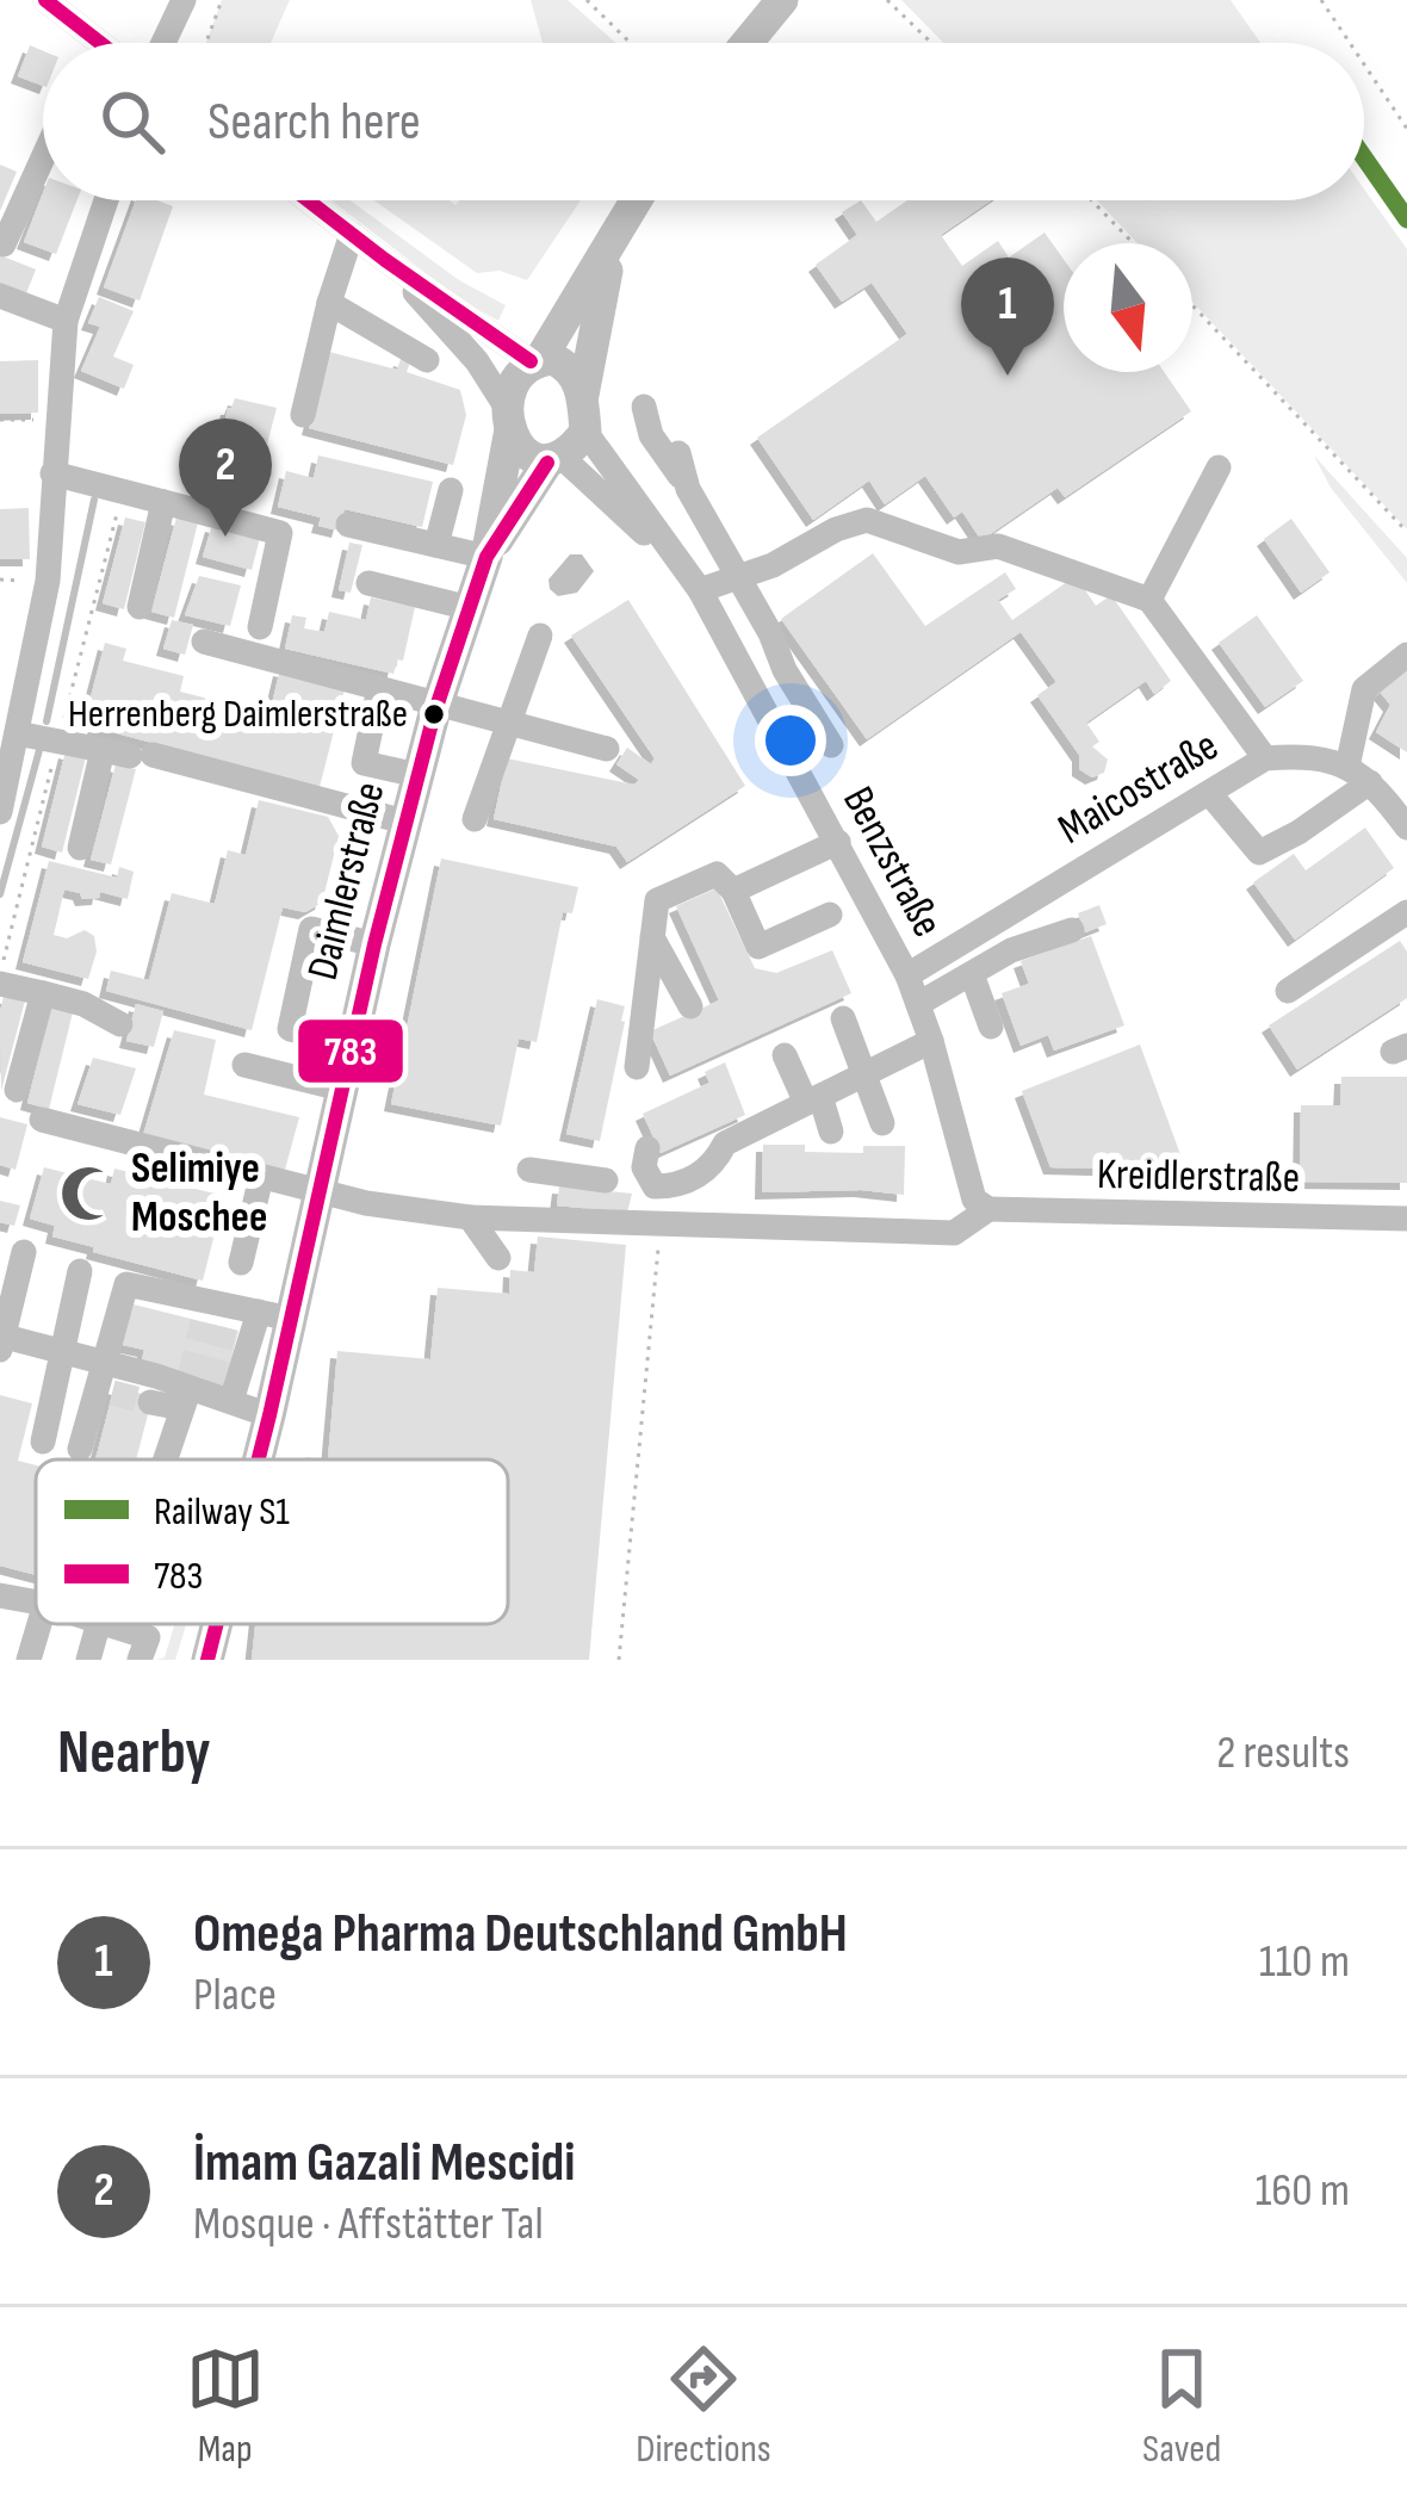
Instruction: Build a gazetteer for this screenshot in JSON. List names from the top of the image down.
{
  "streets": {
    "main road": ["Daimlerstraße"],
    "street": ["Maicostraße", "Benzstraße", "Kreidlerstraße"]
  },
  "crossings": [
    ["Maicostraße", "Benzstraße"],
    ["Benzstraße", "Daimlerstraße"],
    ["Benzstraße", "Kreidlerstraße"]
  ],
  "places": {
    "other": ["Herrenberg Daimlerstraße"],
    "mosque": ["Selimiye Moschee"]
  },
  "lines": ["transit line 783", "rail line S1"],
  "legend": ["Railway S1", "783"],
  "north": "bottom",
  "page": {
    "search": "Search here",
    "pins": ["1", "2"],
    "heading": ["Nearby", "2 results"],
    "list": [
      {
        "mark": "1",
        "name": "Omega Pharma Deutschland GmbH",
        "note": "Place",
        "value": "110 m"
      },
      {
        "mark": "2",
        "name": "İmam Gazali Mescidi",
        "note": "Mosque · Affstätter Tal",
        "value": "160 m"
      }
    ],
    "nav": ["Map", "Directions", "Saved"]
  }
}
